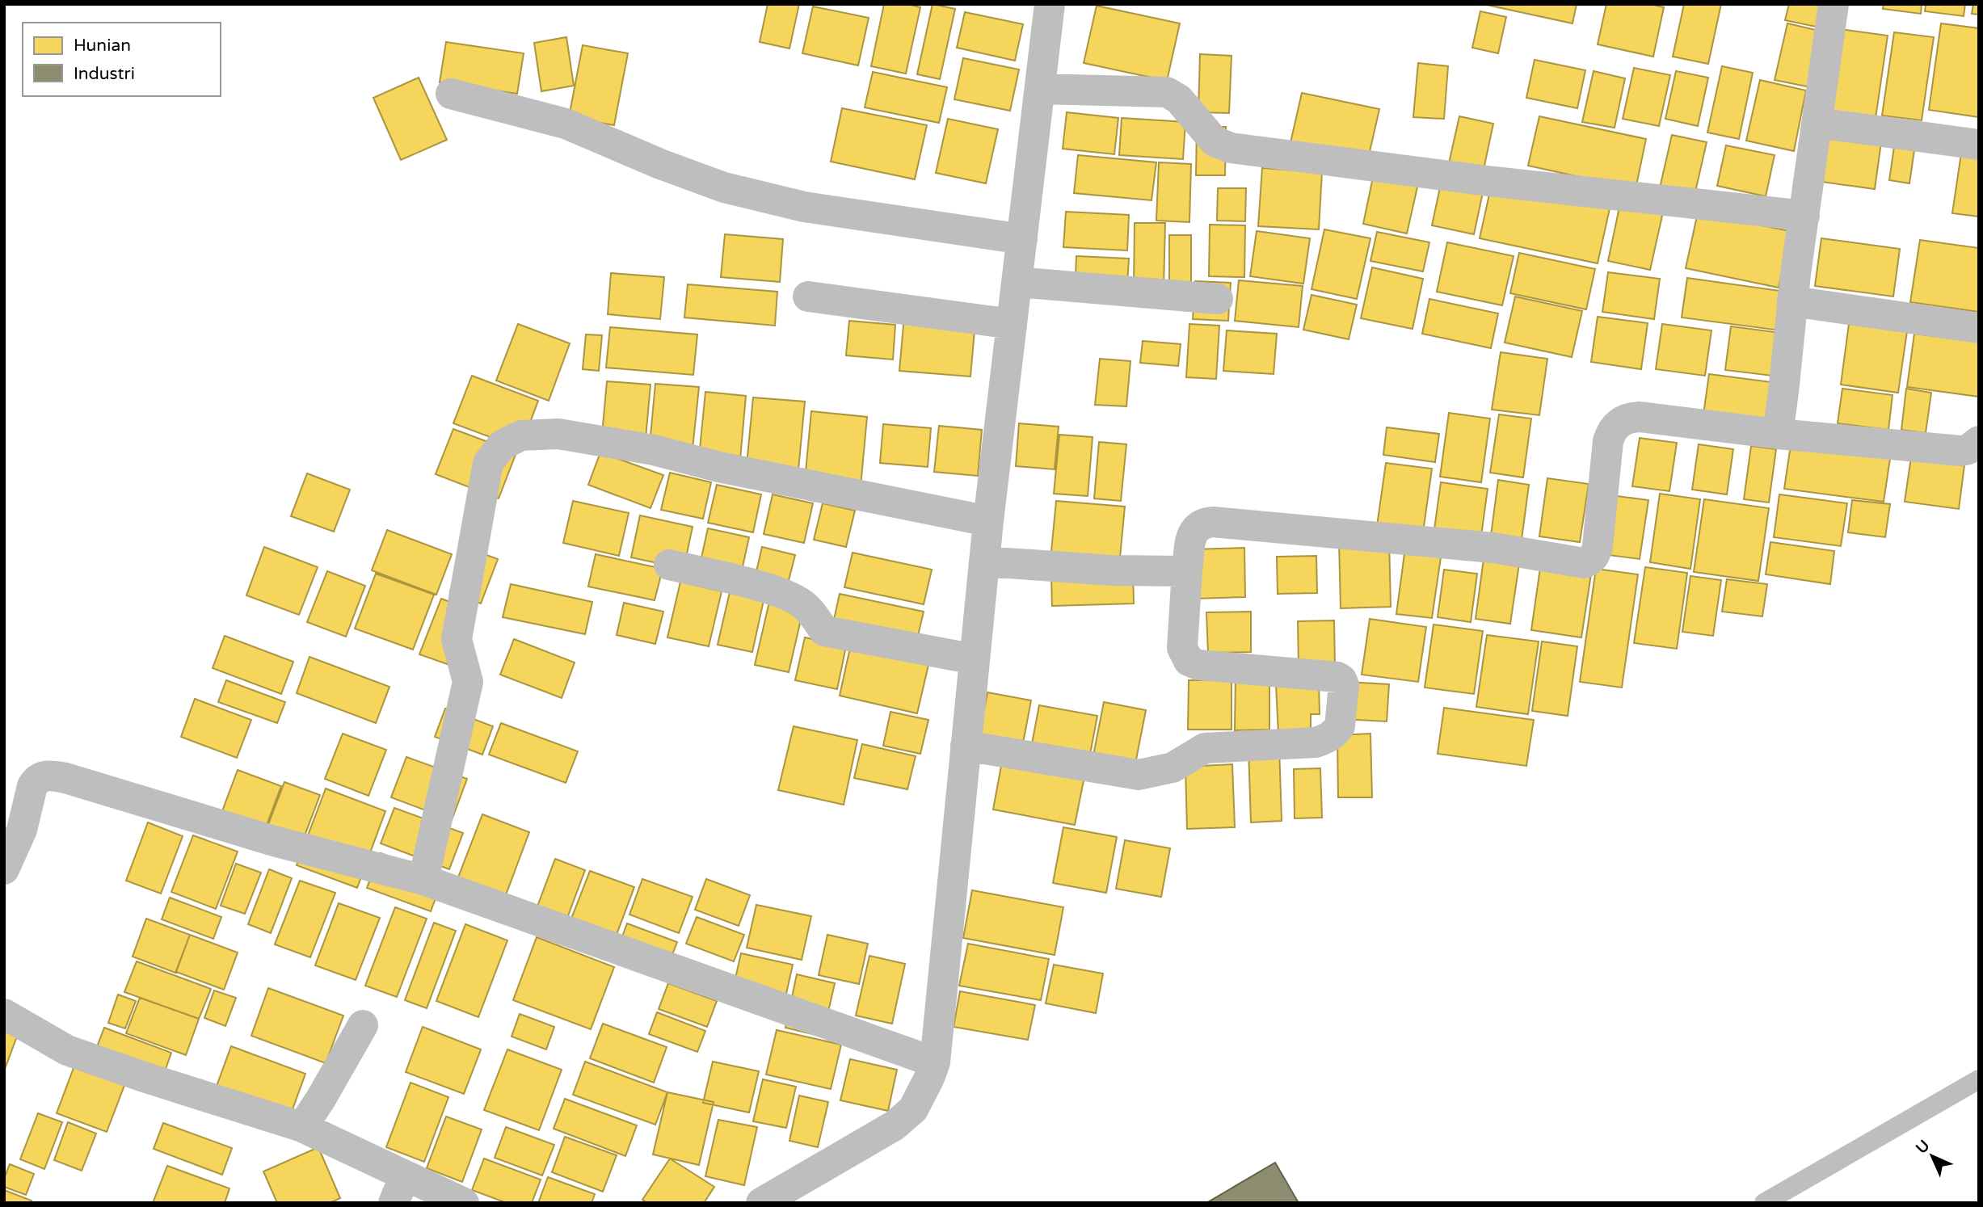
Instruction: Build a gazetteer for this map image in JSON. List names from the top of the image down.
{
  "legend": ["Hunian", "Industri"],
  "north": "top left"
}
